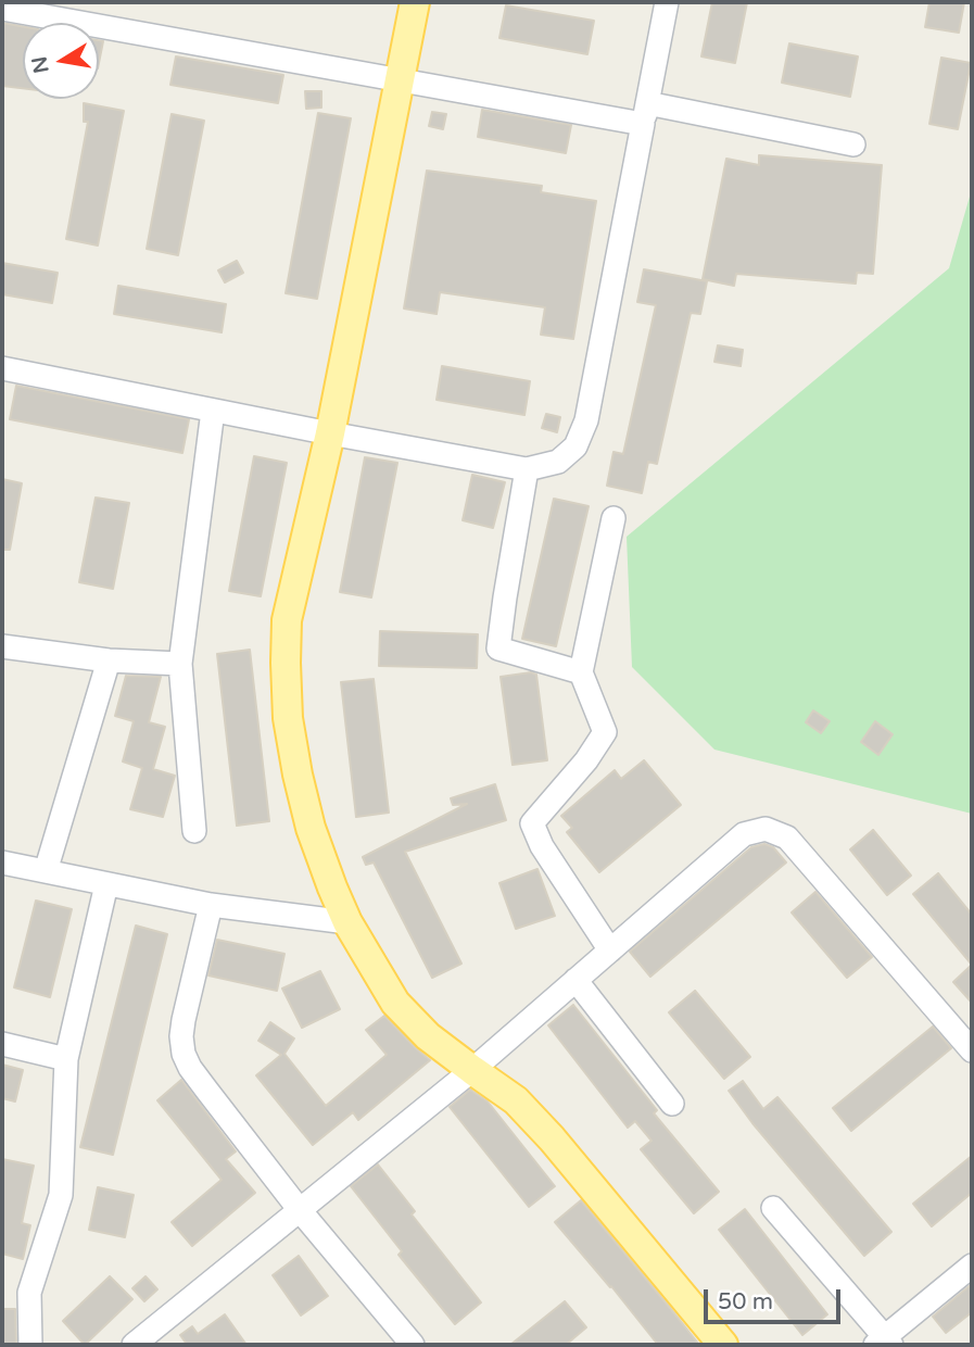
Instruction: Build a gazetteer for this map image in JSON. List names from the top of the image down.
{
  "scale_bar": "50 m",
  "north": "left"
}
